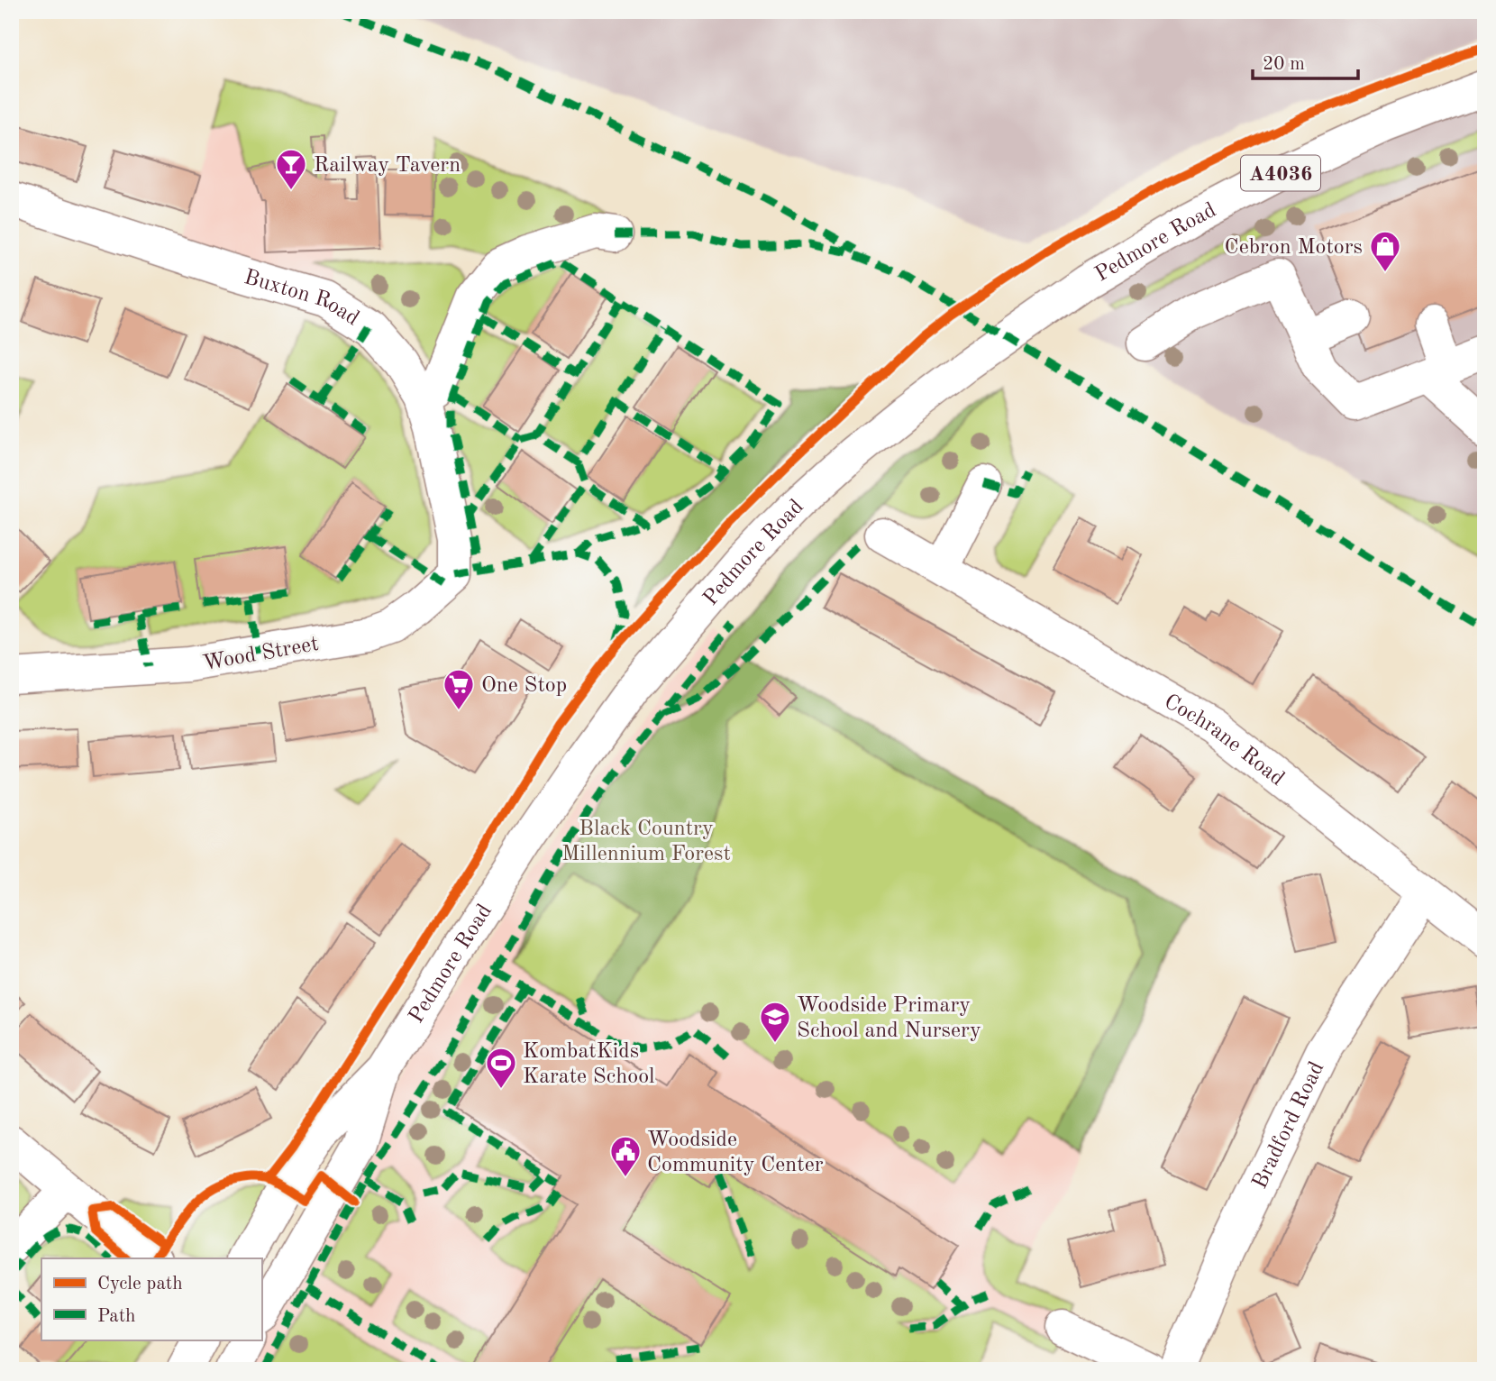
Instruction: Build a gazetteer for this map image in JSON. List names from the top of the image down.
{
  "streets": {
    "main road": [
      "A4036",
      "Pedmore Road",
      "Buxton Road",
      "Wood Street",
      "Cochrane Road",
      "Bradford Road"
    ]
  },
  "crossings": [
    ["A4036", "Pedmore Road"],
    ["Buxton Road", "Wood Street"],
    ["Cochrane Road", "Bradford Road"]
  ],
  "parks": ["Black Country Millennium Forest"],
  "places": {
    "bar": ["Railway Tavern"],
    "shop": ["Cebron Motors"],
    "supermarket": ["One Stop"],
    "school or university": ["Woodside Primary School and Nursery"],
    "sports": ["KombatKids Karate School"],
    "public building": ["Woodside Community Center"]
  },
  "legend": ["Cycle path", "Path"],
  "scale_bar": "20 m"
}
